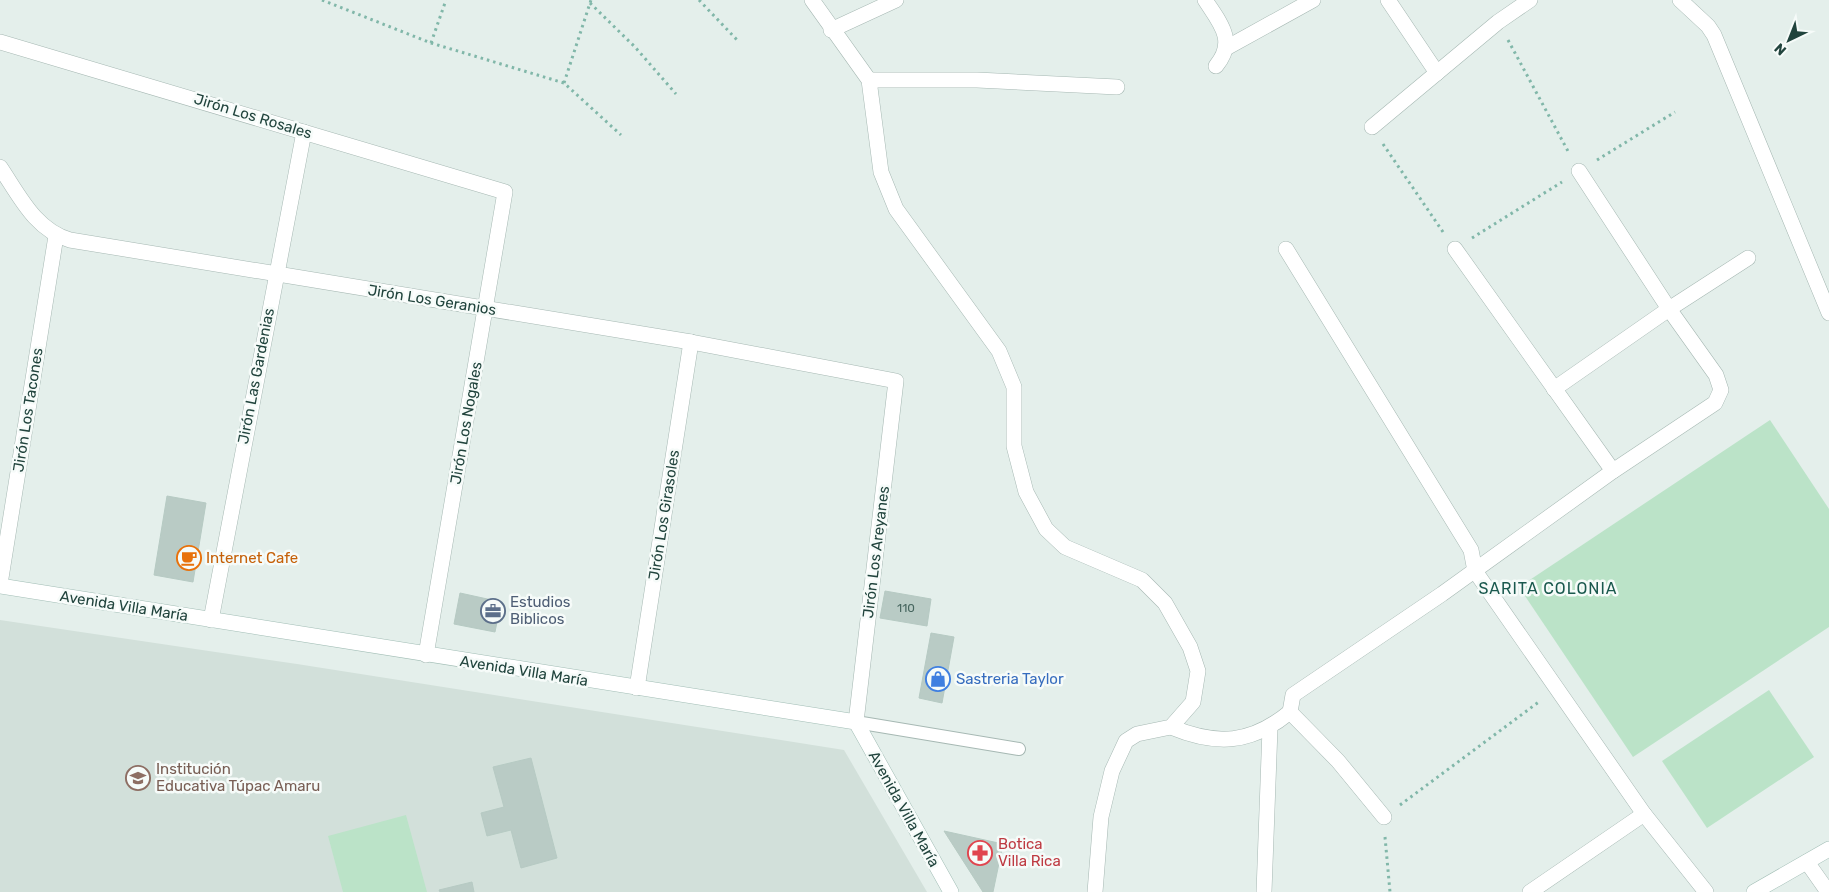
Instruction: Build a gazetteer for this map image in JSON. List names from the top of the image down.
{
  "streets": {
    "street": [
      "Jirón Los Rosales",
      "Jirón Los Geranios",
      "Jirón Las Gardenias",
      "Jirón Los Tacones",
      "Jirón Los Nogales",
      "Jirón Los Girasoles",
      "Jirón Los Areyanes",
      "Avenida Villa María"
    ]
  },
  "crossings": [
    ["Jirón Los Rosales", "Jirón Las Gardenias"],
    ["Jirón Los Rosales", "Jirón Los Nogales"],
    ["Jirón Los Geranios", "Jirón Las Gardenias"],
    ["Jirón Los Geranios", "Jirón Los Tacones"],
    ["Jirón Los Geranios", "Jirón Los Nogales"],
    ["Jirón Los Geranios", "Jirón Los Girasoles"],
    ["Jirón Los Geranios", "Jirón Los Areyanes"],
    ["Jirón Las Gardenias", "Avenida Villa María"],
    ["Jirón Los Tacones", "Avenida Villa María"],
    ["Jirón Los Nogales", "Avenida Villa María"],
    ["Jirón Los Girasoles", "Avenida Villa María"],
    ["Jirón Los Areyanes", "Avenida Villa María"]
  ],
  "districts": ["SARITA COLONIA"],
  "places": {
    "cafe": ["Internet Cafe"],
    "office": ["Estudios Biblicos"],
    "shop": ["Sastreria Taylor"],
    "school or university": ["Institución Educativa Túpac Amaru"],
    "pharmacy": ["Botica Villa Rica"]
  },
  "house_numbers": ["110"],
  "north": "bottom left"
}
